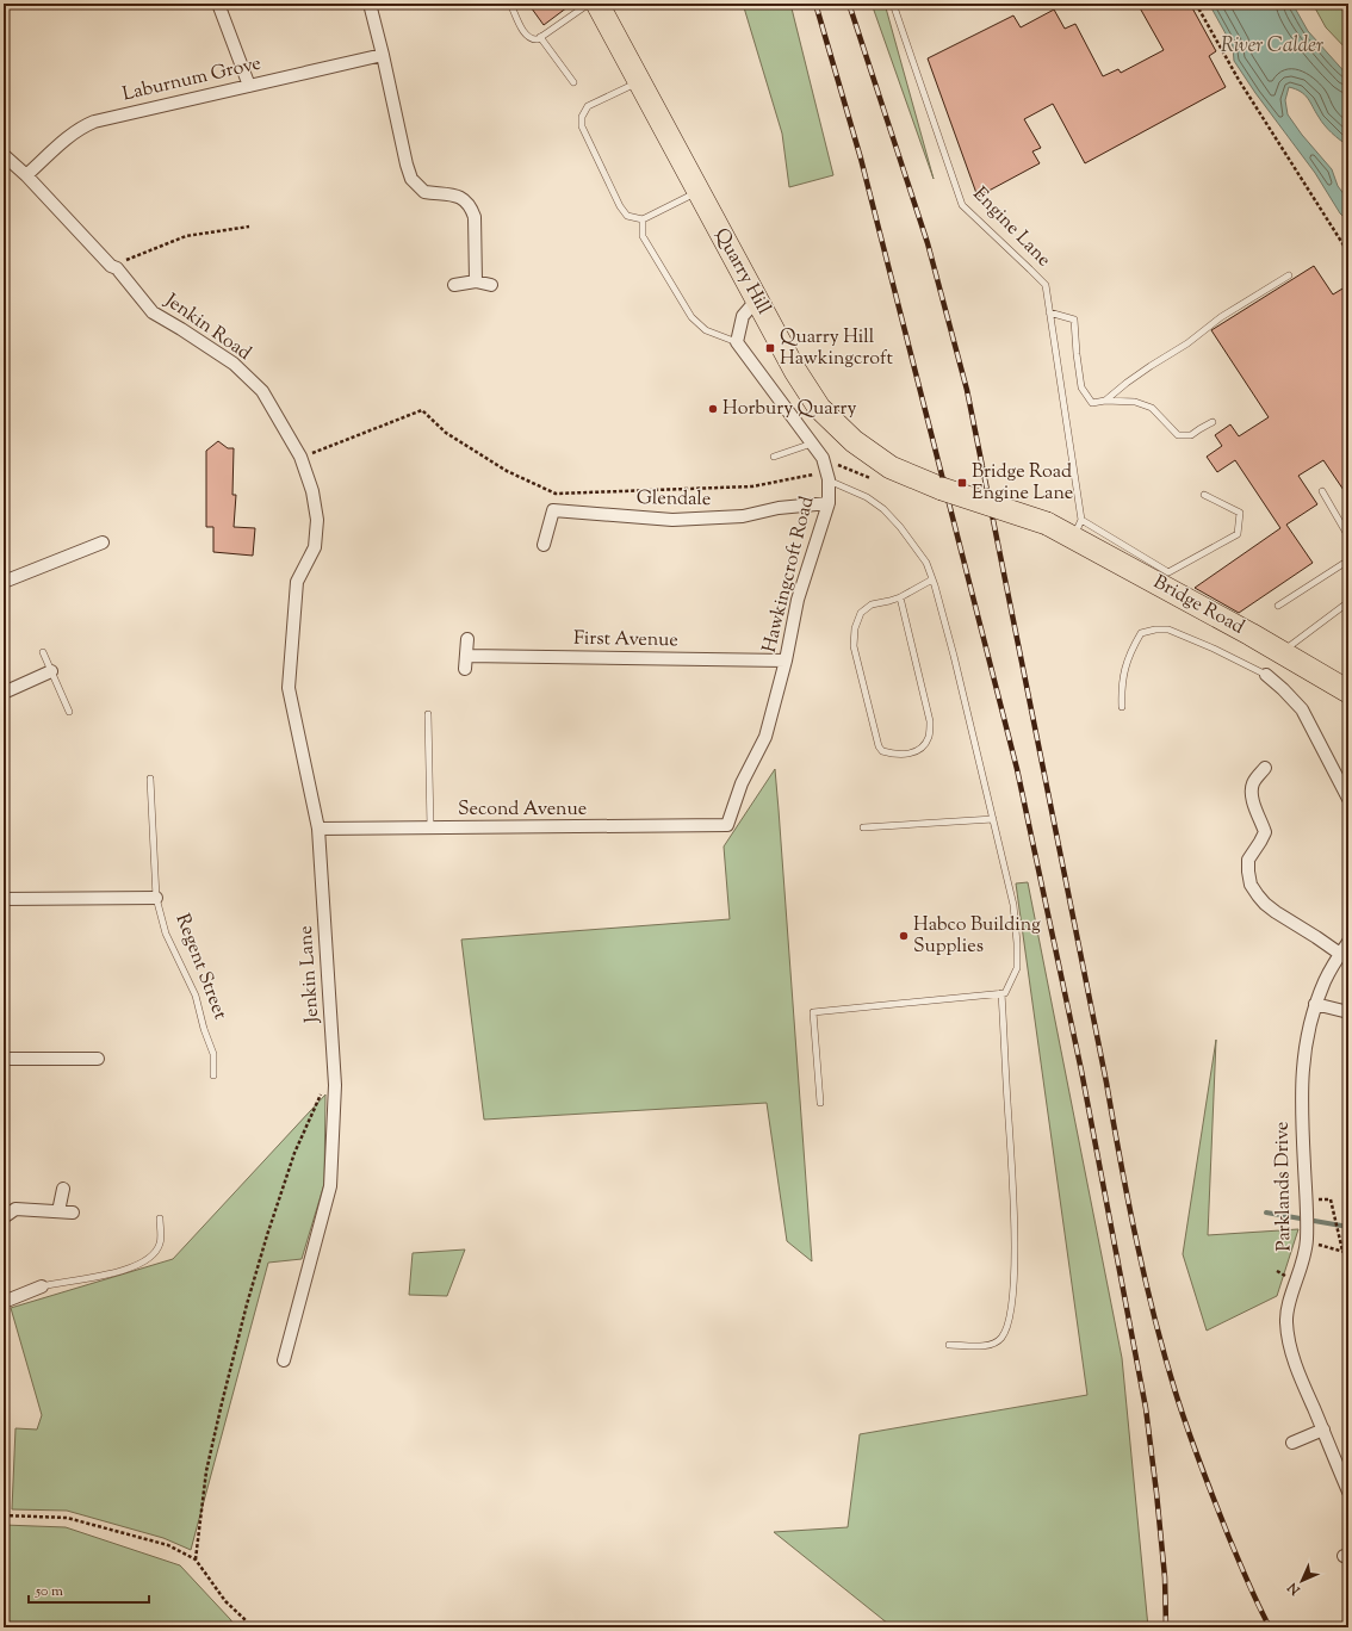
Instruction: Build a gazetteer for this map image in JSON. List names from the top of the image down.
{
  "streets": {
    "highway": ["Quarry Hill", "Bridge Road"],
    "street": [
      "Laburnum Grove",
      "Jenkin Road",
      "Glendale",
      "Hawkingcroft Road",
      "First Avenue",
      "Second Avenue",
      "Regent Street",
      "Jenkin Lane",
      "Parklands Drive"
    ],
    "lane": ["Engine Lane"]
  },
  "crossings": [
    ["Laburnum Grove", "Jenkin Road"],
    ["Engine Lane", "Bridge Road"],
    ["Quarry Hill", "Bridge Road"],
    ["Jenkin Road", "Jenkin Lane"],
    ["Glendale", "Hawkingcroft Road"],
    ["Hawkingcroft Road", "First Avenue"],
    ["Hawkingcroft Road", "Second Avenue"],
    ["Second Avenue", "Jenkin Lane"]
  ],
  "water": ["River Calder"],
  "places": {
    "transit": ["Quarry Hill Hawkingcroft", "Bridge Road Engine Lane"],
    "other": ["Horbury Quarry", "Habco Building Supplies"]
  },
  "scale_bar": "50 m",
  "north": "bottom left"
}
